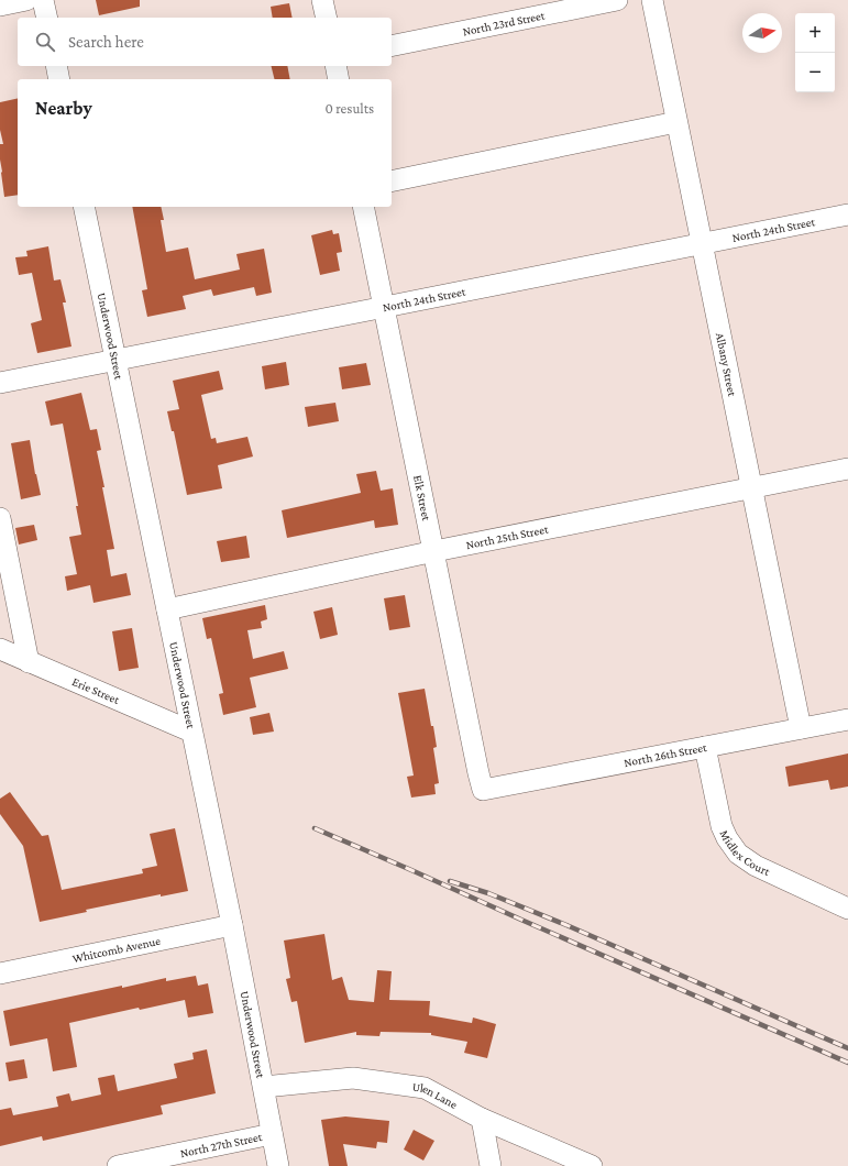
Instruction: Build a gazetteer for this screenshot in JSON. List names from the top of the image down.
{
  "streets": {
    "street": [
      "North 23rd Street",
      "North 24th Street",
      "Underwood Street",
      "Albany Street",
      "Elk Street",
      "North 25th Street",
      "Erie Street",
      "North 26th Street",
      "Midlex Court",
      "Whitcomb Avenue",
      "Ulen Lane",
      "North 27th Street"
    ]
  },
  "crossings": [
    ["North 24th Street", "Underwood Street"],
    ["North 24th Street", "Albany Street"],
    ["North 24th Street", "Elk Street"],
    ["Underwood Street", "North 25th Street"],
    ["Underwood Street", "Erie Street"],
    ["Underwood Street", "Whitcomb Avenue"],
    ["Underwood Street", "Ulen Lane"],
    ["Underwood Street", "North 27th Street"],
    ["Albany Street", "North 25th Street"],
    ["Albany Street", "North 26th Street"],
    ["Elk Street", "North 25th Street"],
    ["Elk Street", "North 26th Street"],
    ["North 26th Street", "Midlex Court"]
  ],
  "north": "right",
  "page": {
    "map_buttons": ["+", "−"],
    "search": "Search here",
    "heading": ["Nearby", "0 results"]
  }
}
